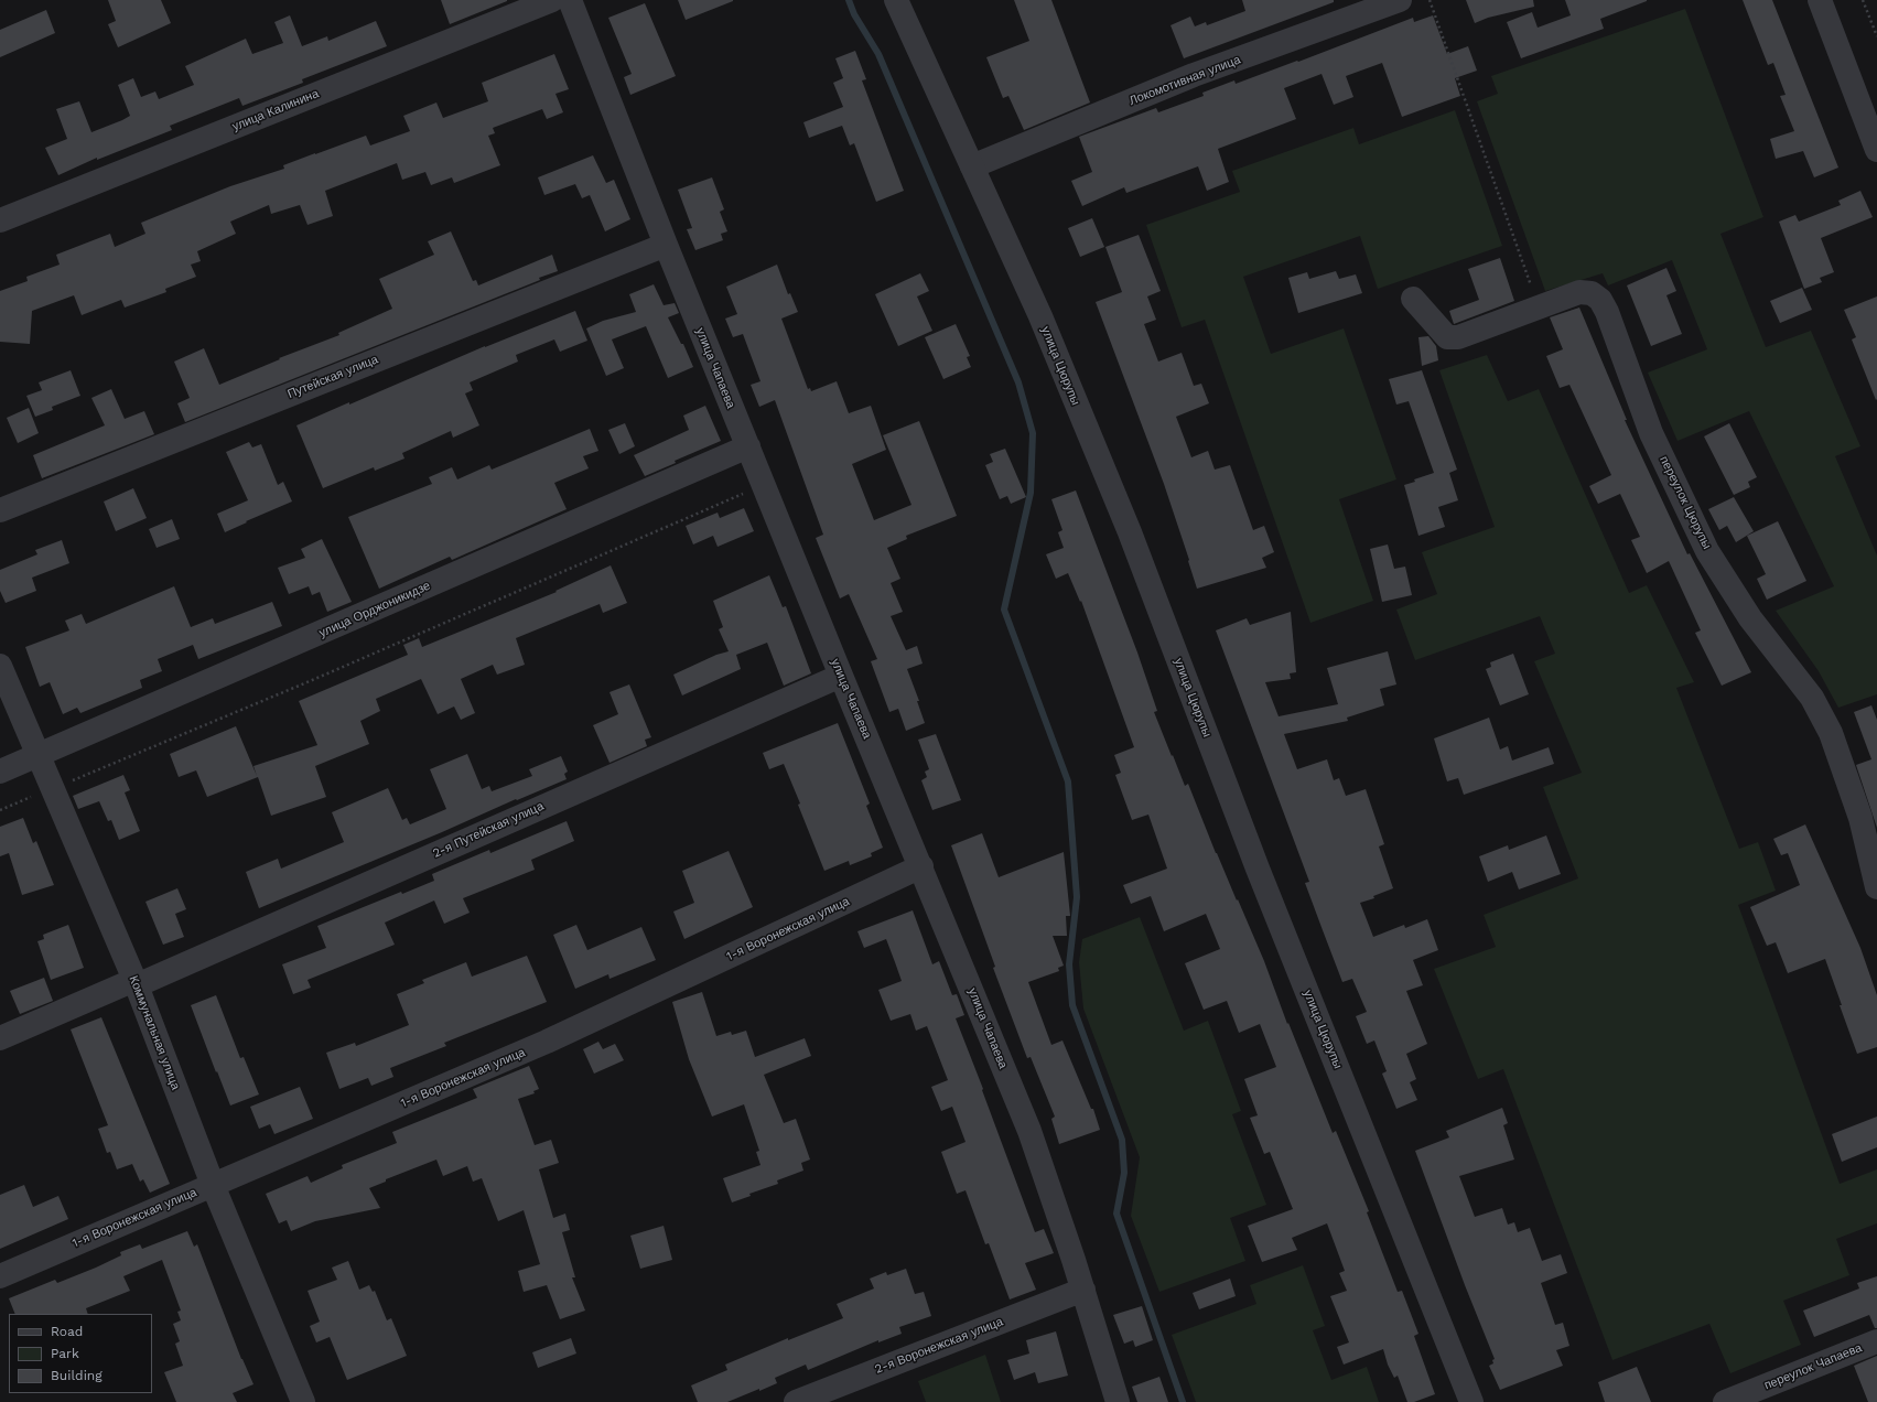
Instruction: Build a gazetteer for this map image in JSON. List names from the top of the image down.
{
  "streets": {
    "street": [
      "Локомотивная улица",
      "улица Калинина",
      "улица Цюрупы",
      "улица Чапаева",
      "Путейская улица",
      "переулок Цюрупы",
      "улица Орджоникидзе",
      "2-я Путейская улица",
      "1-я Воронежская улица",
      "Коммунальная улица",
      "2-я Воронежская улица",
      "переулок Чапаева"
    ]
  },
  "crossings": [
    ["Локомотивная улица", "улица Цюрупы"],
    ["улица Чапаева", "Путейская улица"],
    ["улица Чапаева", "улица Орджоникидзе"],
    ["улица Чапаева", "2-я Путейская улица"],
    ["улица Чапаева", "1-я Воронежская улица"],
    ["улица Чапаева", "2-я Воронежская улица"],
    ["улица Орджоникидзе", "Коммунальная улица"],
    ["2-я Путейская улица", "Коммунальная улица"],
    ["1-я Воронежская улица", "Коммунальная улица"]
  ],
  "legend": ["Road", "Park", "Building"]
}
